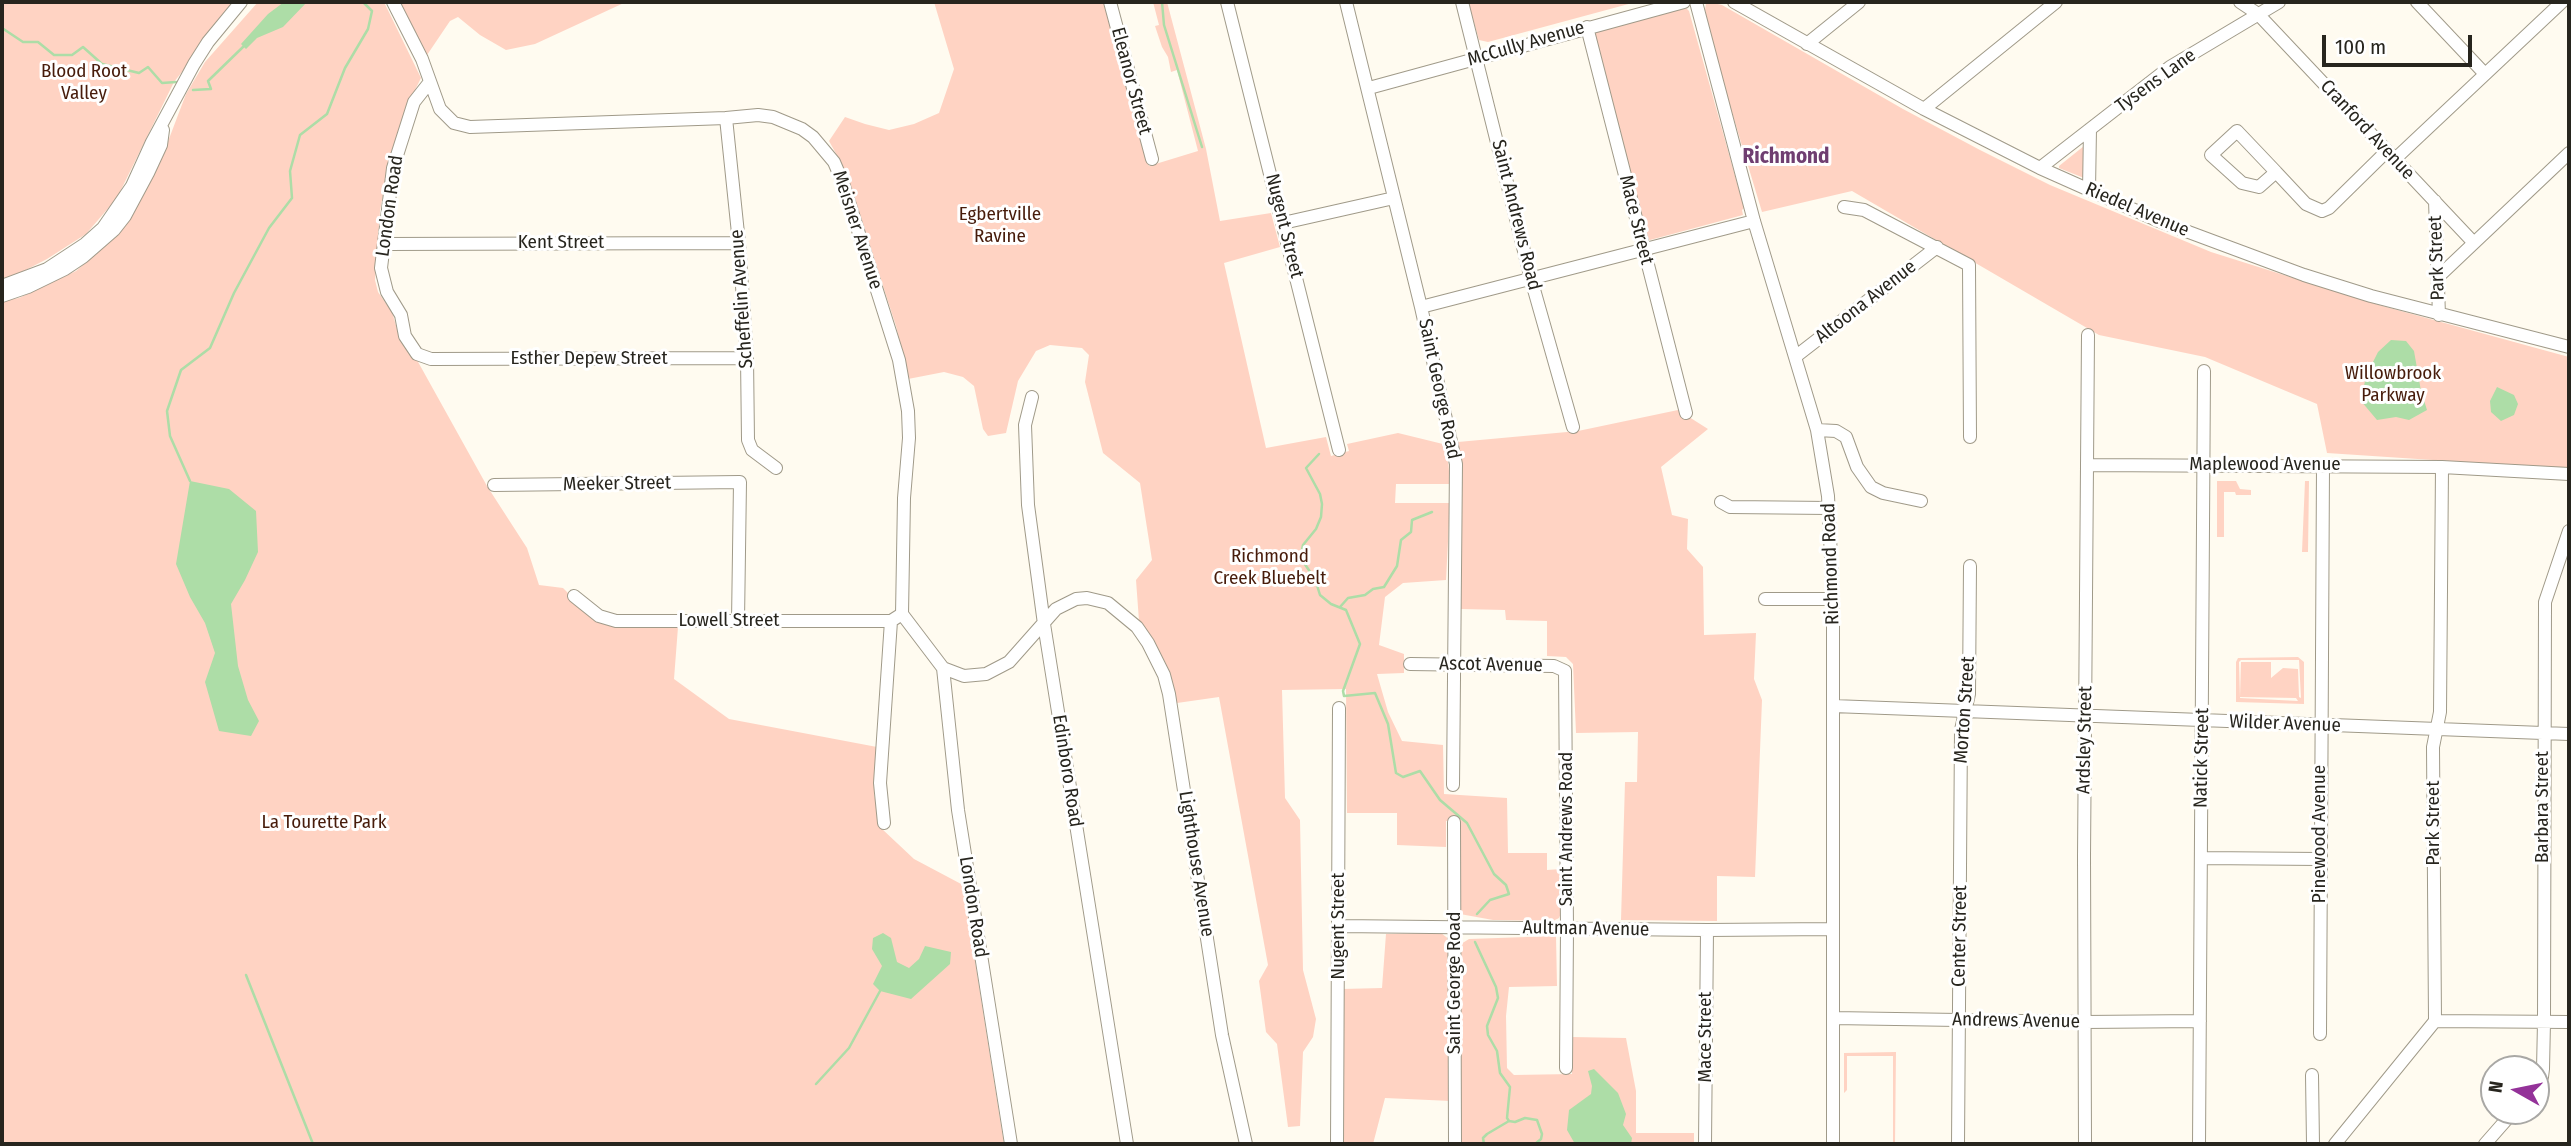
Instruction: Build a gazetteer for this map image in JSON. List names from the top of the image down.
{
  "streets": {
    "street": [
      "McCully Avenue",
      "Eleanor Street",
      "Tysens Lane",
      "Cranford Avenue",
      "London Road",
      "Riedel Avenue",
      "Saint Andrews Road",
      "Mace Street",
      "Nugent Street",
      "Meisner Avenue",
      "Kent Street",
      "Park Street",
      "Scheffelin Avenue",
      "Altoona Avenue",
      "Esther Depew Street",
      "Saint George Road",
      "Maplewood Avenue",
      "Meeker Street",
      "Richmond Road",
      "Lowell Street",
      "Ascot Avenue",
      "Morton Street",
      "Wilder Avenue",
      "Ardsley Street",
      "Natick Street",
      "Edinboro Road",
      "Barbara Street",
      "Pinewood Avenue",
      "Lighthouse Avenue",
      "Aultman Avenue",
      "Center Street",
      "Andrews Avenue"
    ]
  },
  "crossings": [
    ["McCully Avenue", "Saint Andrews Road"],
    ["McCully Avenue", "Mace Street"],
    ["McCully Avenue", "Saint George Road"],
    ["Tysens Lane", "Cranford Avenue"],
    ["Tysens Lane", "Riedel Avenue"],
    ["Cranford Avenue", "Park Street"],
    ["London Road", "Meisner Avenue"],
    ["London Road", "Kent Street"],
    ["London Road", "Esther Depew Street"],
    ["Riedel Avenue", "Park Street"],
    ["Saint Andrews Road", "Ascot Avenue"],
    ["Saint Andrews Road", "Aultman Avenue"],
    ["Mace Street", "Aultman Avenue"],
    ["Nugent Street", "Aultman Avenue"],
    ["Meisner Avenue", "Scheffelin Avenue"],
    ["Meisner Avenue", "Lowell Street"],
    ["Kent Street", "Scheffelin Avenue"],
    ["Park Street", "Maplewood Avenue"],
    ["Park Street", "Wilder Avenue"],
    ["Scheffelin Avenue", "Esther Depew Street"],
    ["Altoona Avenue", "Richmond Road"],
    ["Saint George Road", "Ascot Avenue"],
    ["Saint George Road", "Aultman Avenue"],
    ["Maplewood Avenue", "Ardsley Street"],
    ["Maplewood Avenue", "Natick Street"],
    ["Maplewood Avenue", "Pinewood Avenue"],
    ["Meeker Street", "Lowell Street"],
    ["Richmond Road", "Wilder Avenue"],
    ["Richmond Road", "Aultman Avenue"],
    ["Richmond Road", "Andrews Avenue"],
    ["Morton Street", "Wilder Avenue"],
    ["Morton Street", "Center Street"],
    ["Wilder Avenue", "Ardsley Street"],
    ["Wilder Avenue", "Natick Street"],
    ["Wilder Avenue", "Barbara Street"],
    ["Wilder Avenue", "Pinewood Avenue"],
    ["Ardsley Street", "Andrews Avenue"],
    ["Natick Street", "Andrews Avenue"],
    ["Edinboro Road", "Lighthouse Avenue"],
    ["Center Street", "Andrews Avenue"]
  ],
  "districts": ["Richmond"],
  "parks": [
    "Blood Root Valley",
    "Egbertville Ravine",
    "Willowbrook Parkway",
    "Richmond Creek Bluebelt",
    "La Tourette Park"
  ],
  "scale_bar": "100 m",
  "north": "left"
}
